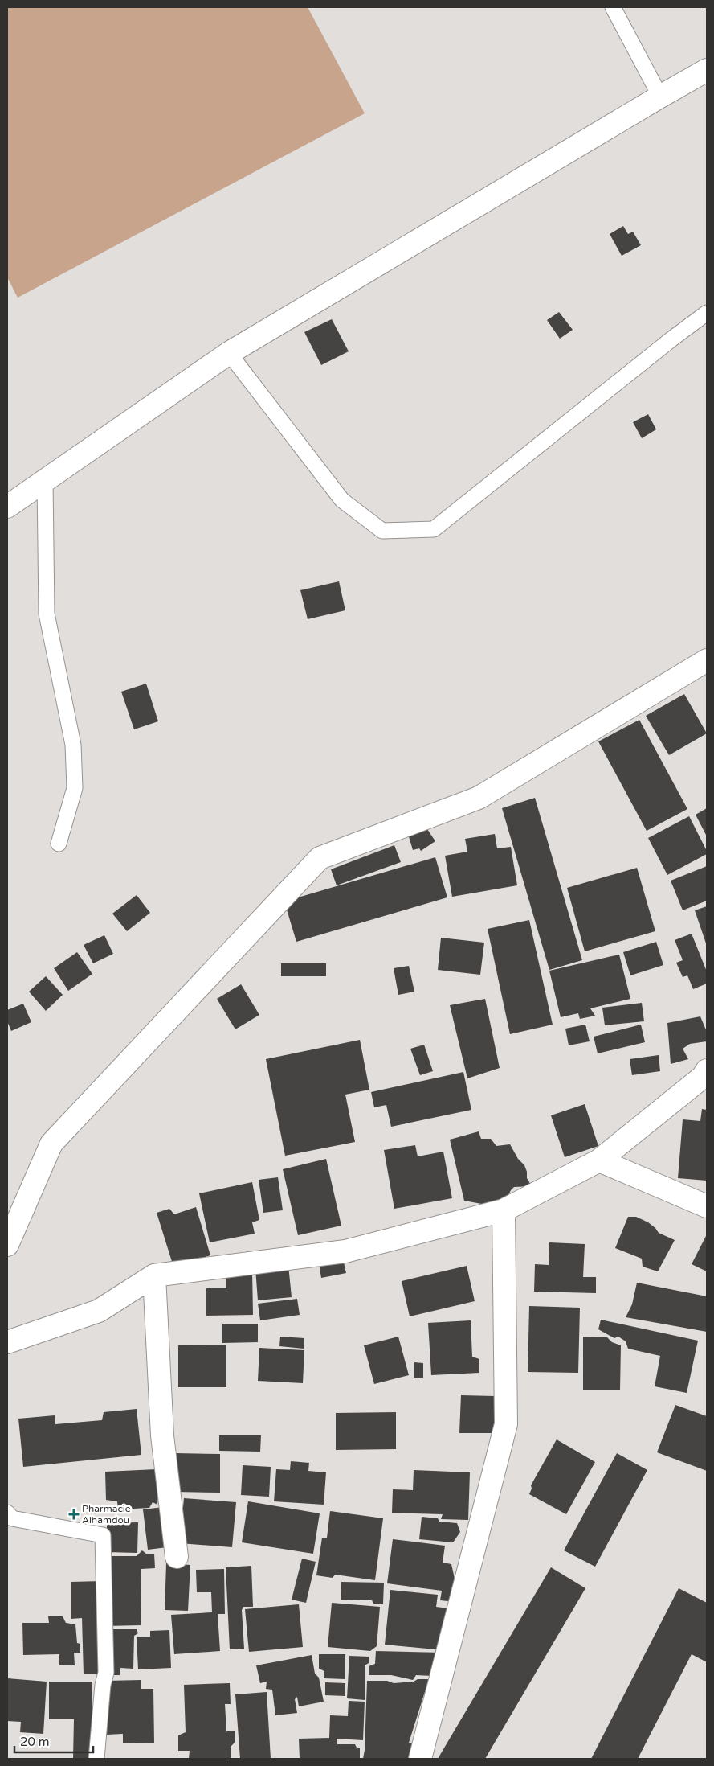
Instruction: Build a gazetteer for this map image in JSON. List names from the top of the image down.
{
  "places": {
    "health": ["Pharmacie Alhamdou"]
  },
  "scale_bar": "20 m"
}
